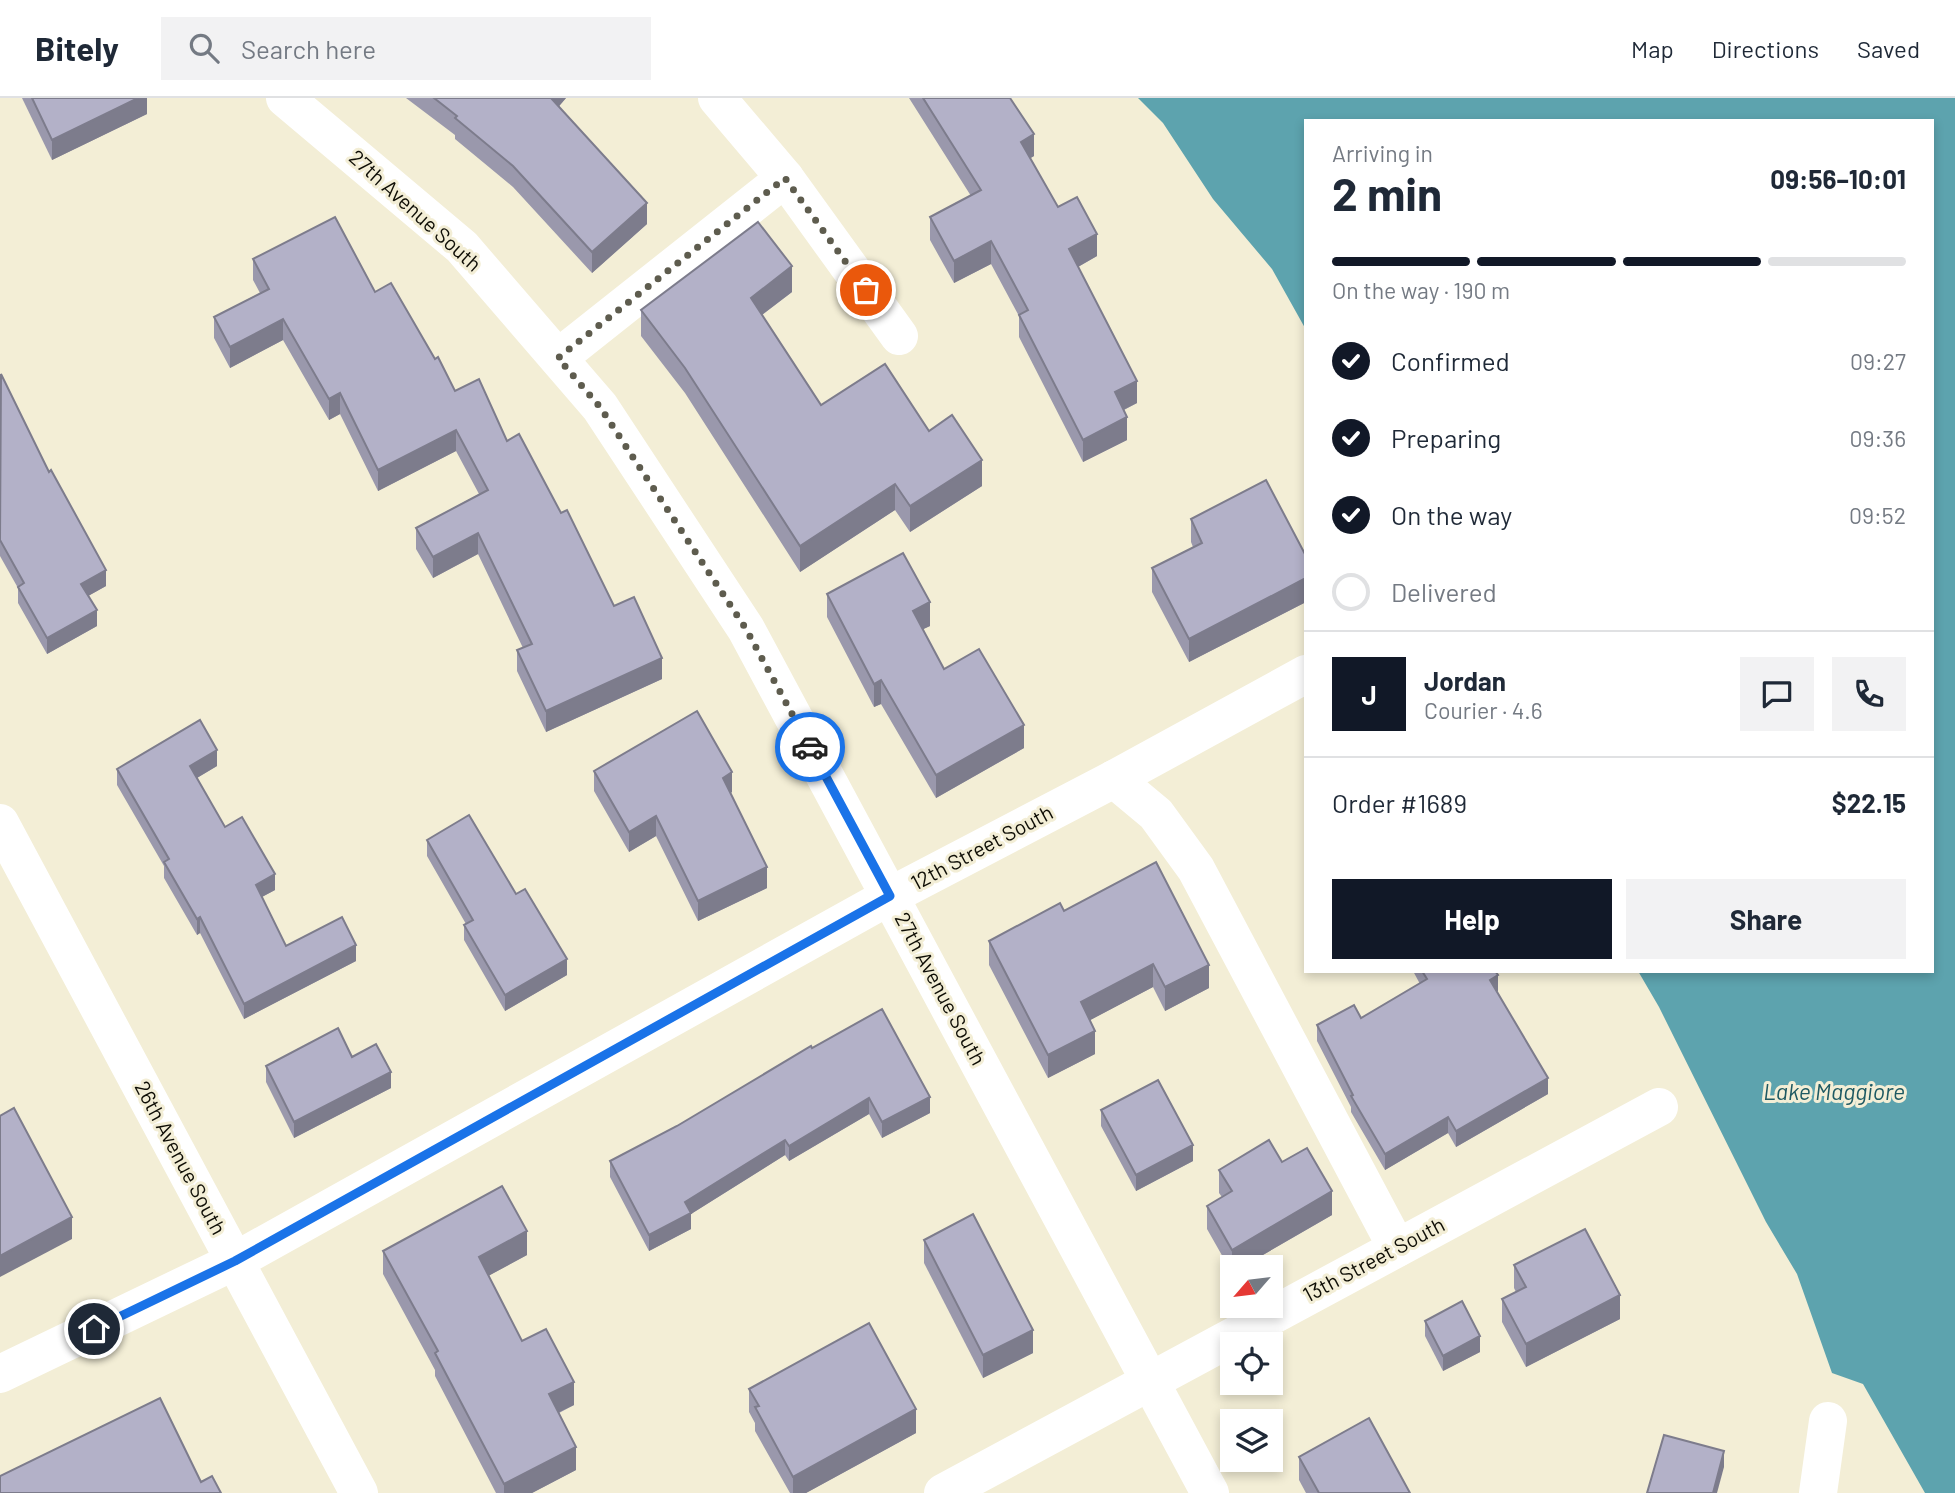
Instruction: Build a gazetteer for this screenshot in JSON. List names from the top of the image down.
{
  "streets": {
    "street": [
      "27th Avenue South",
      "12th Street South",
      "26th Avenue South",
      "13th Street South"
    ]
  },
  "crossings": [
    ["27th Avenue South", "12th Street South"],
    ["27th Avenue South", "13th Street South"],
    ["12th Street South", "26th Avenue South"]
  ],
  "water": ["Lake Maggiore"],
  "north": "bottom left",
  "page": {
    "header": "Bitely",
    "search": "Search here",
    "nav": ["Map", "Directions", "Saved"],
    "heading": ["2 min", "Arriving in", "09:56–10:01"],
    "panel": [
      "Jordan",
      "Courier · 4.6",
      "Order #1689",
      "$22.15"
    ],
    "bar": "On the way · 190 m",
    "list": [
      ["Confirmed", "09:27"],
      ["Preparing", "09:36"],
      ["On the way", "09:52"],
      "Delivered"
    ],
    "round": "J",
    "buttons": ["Help", "Share"]
  }
}
